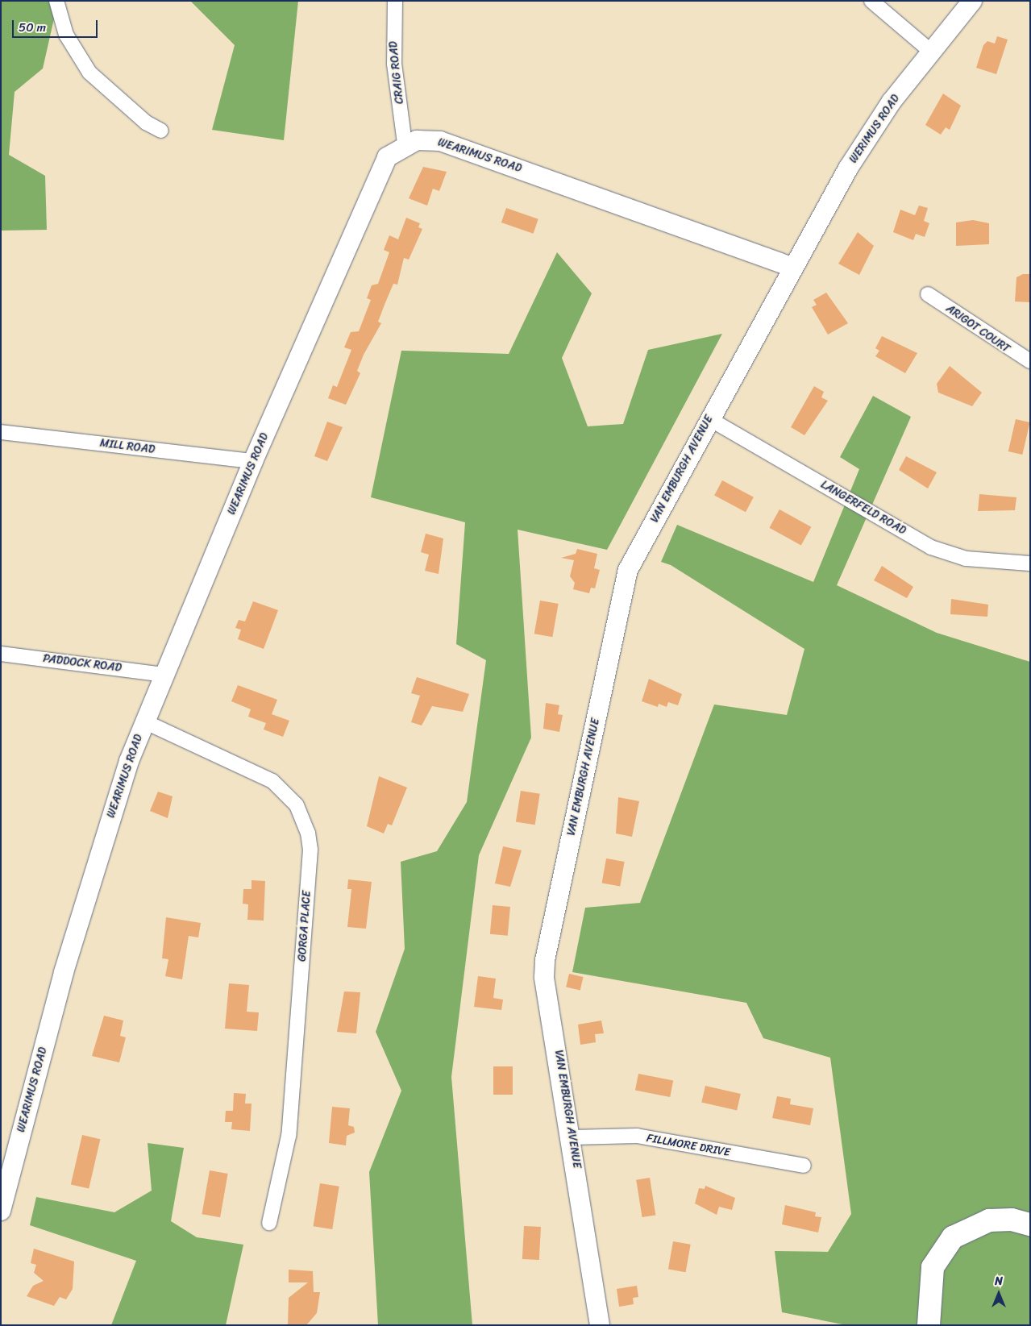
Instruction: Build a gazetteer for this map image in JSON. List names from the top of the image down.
{
  "streets": {
    "street": [
      "CRAIG ROAD",
      "WERIMUS ROAD",
      "WEARIMUS ROAD",
      "ARIGOT COURT",
      "MILL ROAD",
      "VAN EMBURGH AVENUE",
      "LANGERFELD ROAD",
      "PADDOCK ROAD",
      "GORGA PLACE",
      "FILLMORE DRIVE"
    ]
  },
  "crossings": [
    ["CRAIG ROAD", "WEARIMUS ROAD"],
    ["WERIMUS ROAD", "WEARIMUS ROAD"],
    ["WERIMUS ROAD", "VAN EMBURGH AVENUE"],
    ["WEARIMUS ROAD", "MILL ROAD"],
    ["WEARIMUS ROAD", "VAN EMBURGH AVENUE"],
    ["WEARIMUS ROAD", "PADDOCK ROAD"],
    ["WEARIMUS ROAD", "GORGA PLACE"],
    ["VAN EMBURGH AVENUE", "LANGERFELD ROAD"],
    ["VAN EMBURGH AVENUE", "FILLMORE DRIVE"]
  ],
  "scale_bar": "50 m",
  "north": "top"
}
